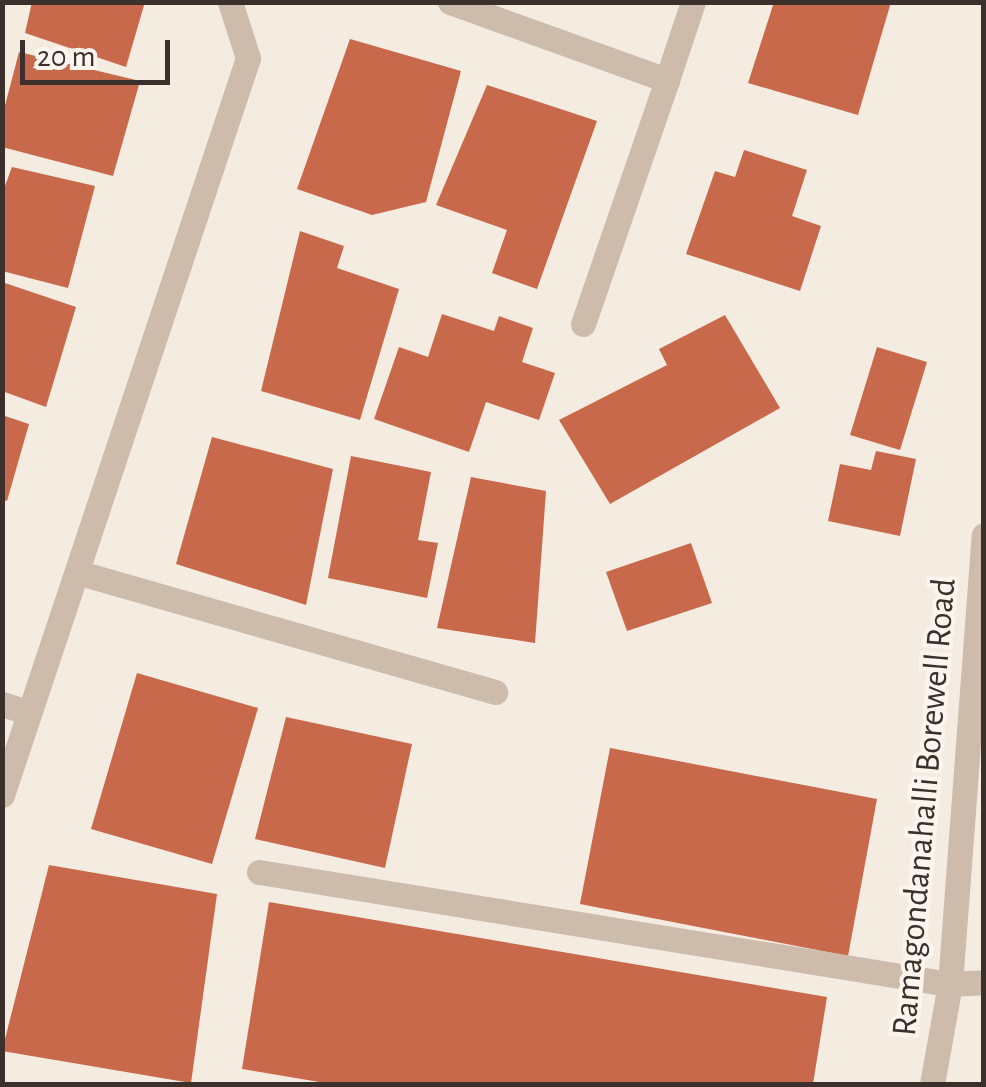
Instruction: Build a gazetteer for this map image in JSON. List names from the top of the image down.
{
  "streets": {
    "street": ["Ramagondanahalli Borewell Road"]
  },
  "scale_bar": "20 m"
}
